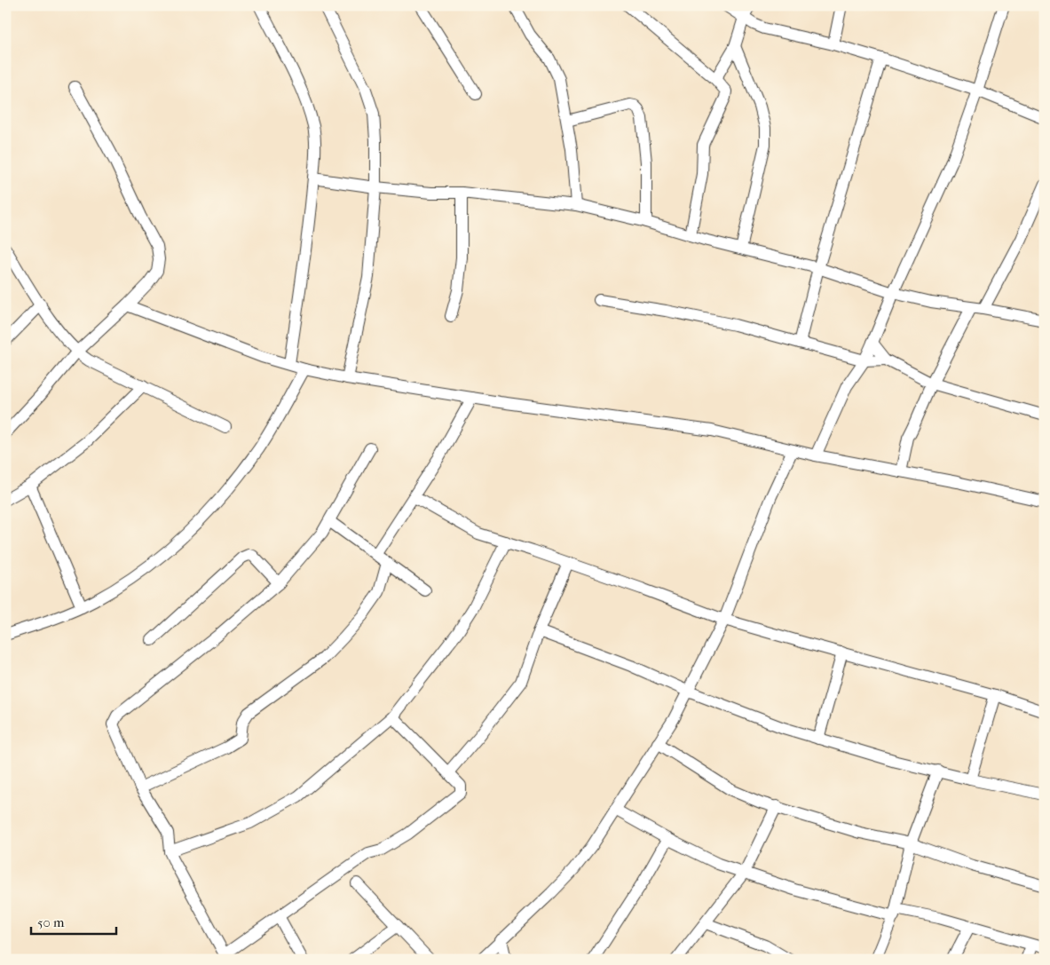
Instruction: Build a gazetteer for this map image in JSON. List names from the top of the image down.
{
  "scale_bar": "50 m"
}
